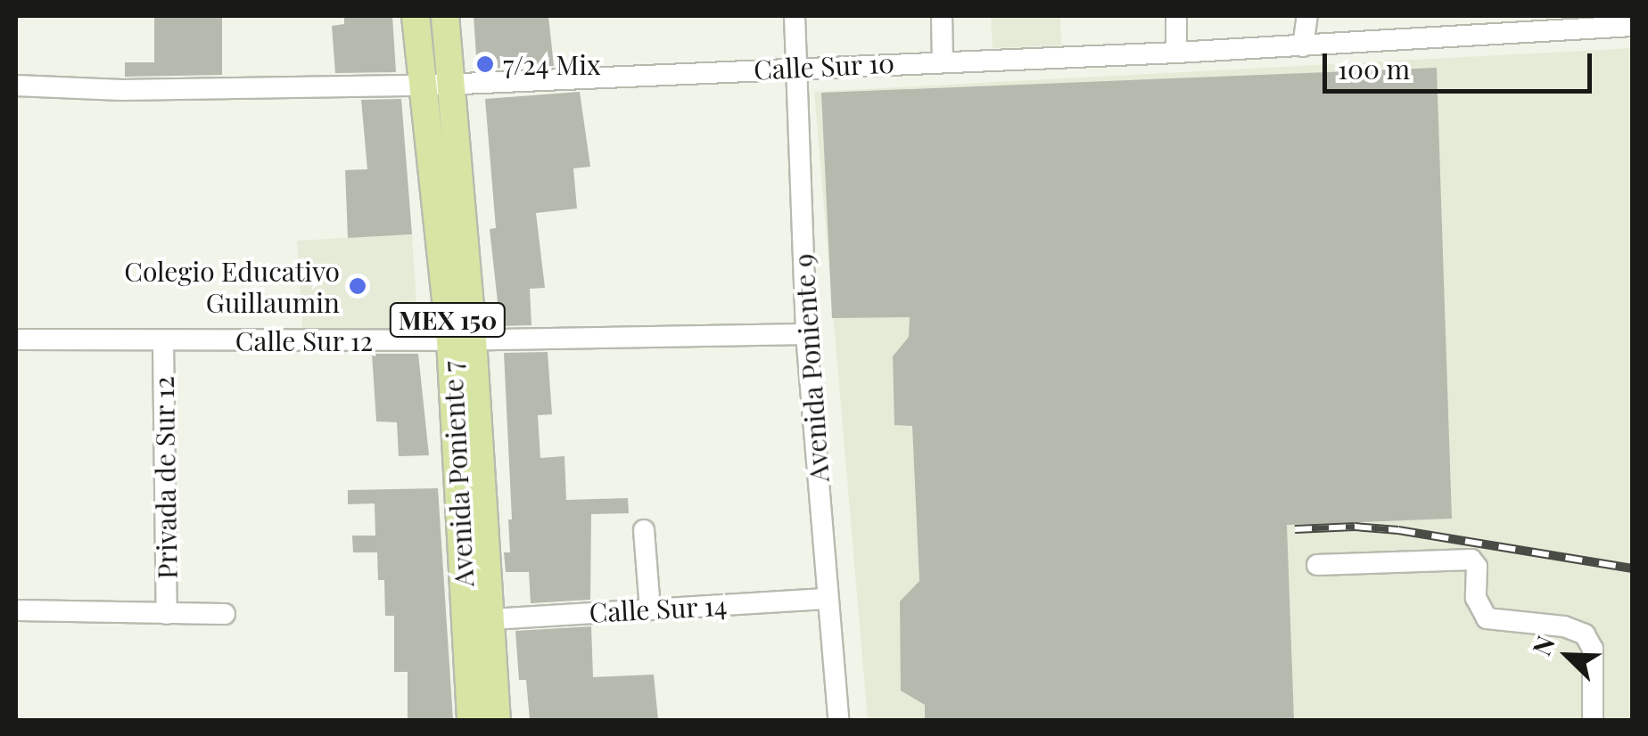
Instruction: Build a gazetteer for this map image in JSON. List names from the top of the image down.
{
  "streets": {
    "main road": ["MEX 150", "Avenida Poniente 7"],
    "street": [
      "Calle Sur 10",
      "Calle Sur 12",
      "Avenida Poniente 9",
      "Privada de Sur 12",
      "Calle Sur 14"
    ]
  },
  "crossings": [
    ["Calle Sur 10", "Avenida Poniente 9"],
    ["Calle Sur 10", "Avenida Poniente 7"],
    ["Calle Sur 12", "Avenida Poniente 9"],
    ["Calle Sur 12", "Avenida Poniente 7"],
    ["Calle Sur 12", "Privada de Sur 12"],
    ["Avenida Poniente 9", "Calle Sur 14"],
    ["Avenida Poniente 7", "Calle Sur 14"]
  ],
  "places": ["7/24 Mix", "Colegio Educativo Guillaumin"],
  "scale_bar": "100 m",
  "north": "top left"
}
